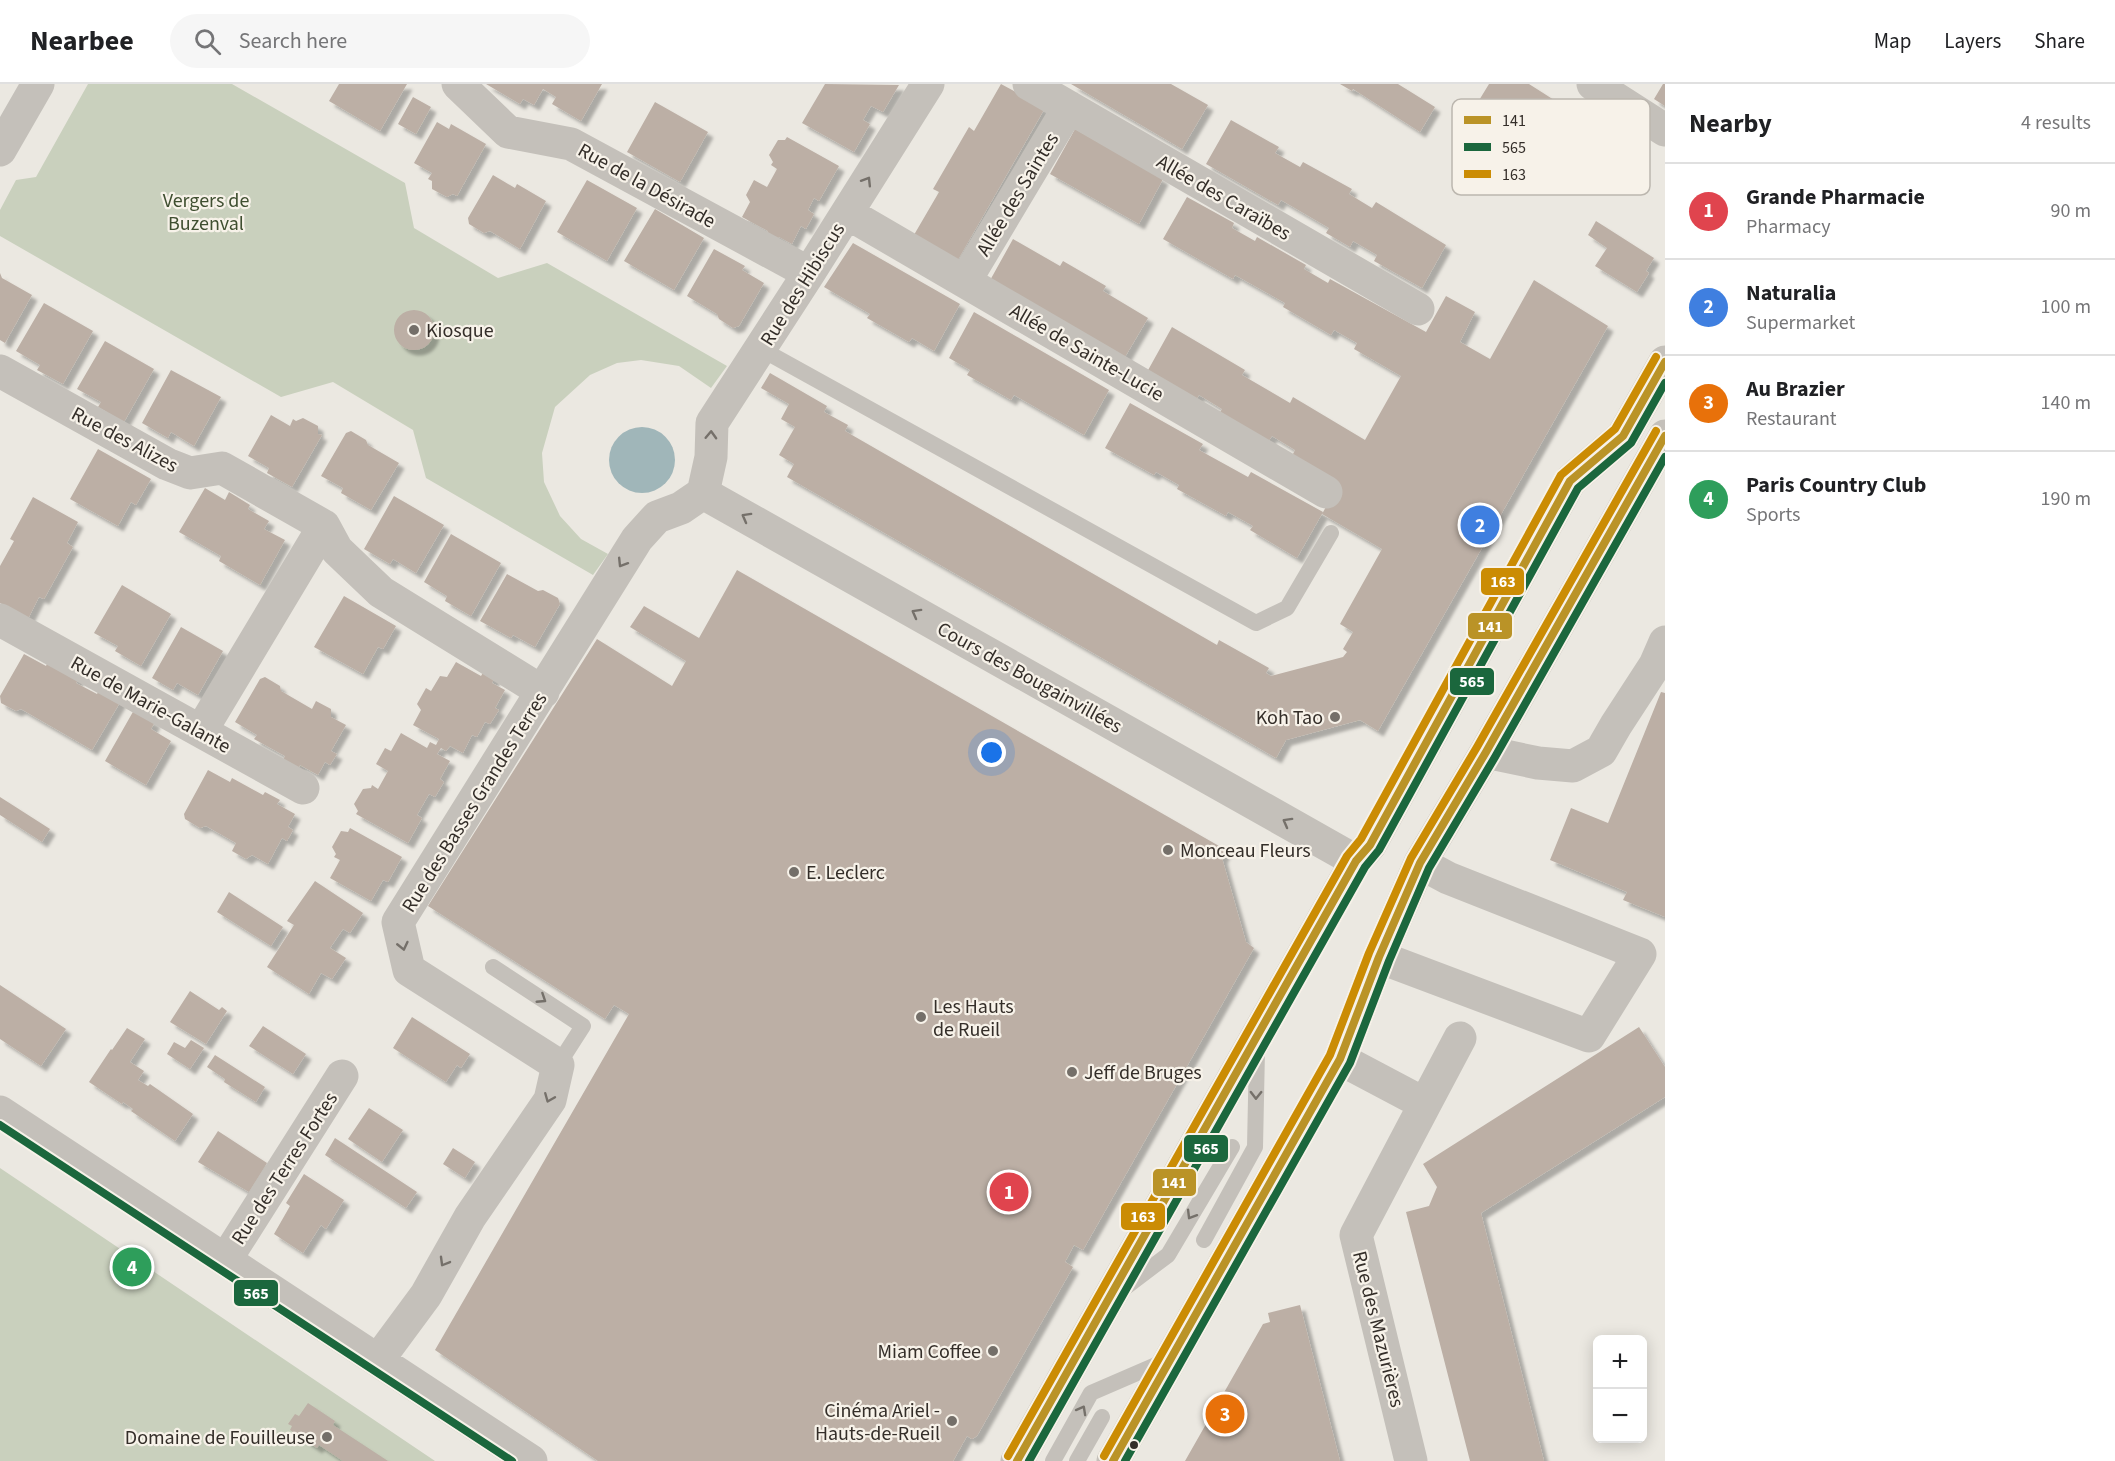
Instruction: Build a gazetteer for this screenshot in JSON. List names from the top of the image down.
{
  "streets": {
    "street": [
      "Rue de la Désirade",
      "Allée des Saintes",
      "Allée des Caraïbes",
      "Rue des Hibiscus",
      "Allée de Sainte-Lucie",
      "Rue des Alizes",
      "Cours des Bougainvillées",
      "Rue de Marie-Galante",
      "Rue des Basses Grandes Terres",
      "Rue des Terres Fortes",
      "Rue des Mazurières"
    ]
  },
  "crossings": [
    ["Rue de la Désirade", "Rue des Hibiscus"],
    ["Allée des Saintes", "Allée des Caraïbes"],
    ["Allée des Saintes", "Allée de Sainte-Lucie"],
    ["Rue des Hibiscus", "Allée de Sainte-Lucie"],
    ["Rue des Hibiscus", "Cours des Bougainvillées"],
    ["Rue des Hibiscus", "Rue des Basses Grandes Terres"],
    ["Cours des Bougainvillées", "Rue des Basses Grandes Terres"]
  ],
  "one_way": ["Rue des Hibiscus", "Cours des Bougainvillées"],
  "parks": ["Vergers de Buzenval"],
  "places": [
    "Kiosque",
    "Koh Tao",
    "Monceau Fleurs",
    "E. Leclerc",
    "Les Hauts de Rueil",
    "Jeff de Bruges",
    "Miam Coffee",
    "Cinéma Ariel - Hauts-de-Rueil",
    "Domaine de Fouilleuse"
  ],
  "lines": ["transit line 163", "transit line 141", "transit line 565"],
  "legend": ["141", "565", "163"],
  "page": {
    "header": "Nearbee",
    "search": "Search here",
    "nav": ["Map", "Layers", "Share"],
    "heading": ["Nearby", "4 results"],
    "list": [
      {
        "mark": "1",
        "name": "Grande Pharmacie",
        "note": "Pharmacy",
        "value": "90 m"
      },
      {
        "mark": "2",
        "name": "Naturalia",
        "note": "Supermarket",
        "value": "100 m"
      },
      {
        "mark": "3",
        "name": "Au Brazier",
        "note": "Restaurant",
        "value": "140 m"
      },
      {
        "mark": "4",
        "name": "Paris Country Club",
        "note": "Sports",
        "value": "190 m"
      }
    ],
    "pins": [
      "2",
      "1",
      "4",
      "3"
    ],
    "map_buttons": ["+", "−"]
  }
}
